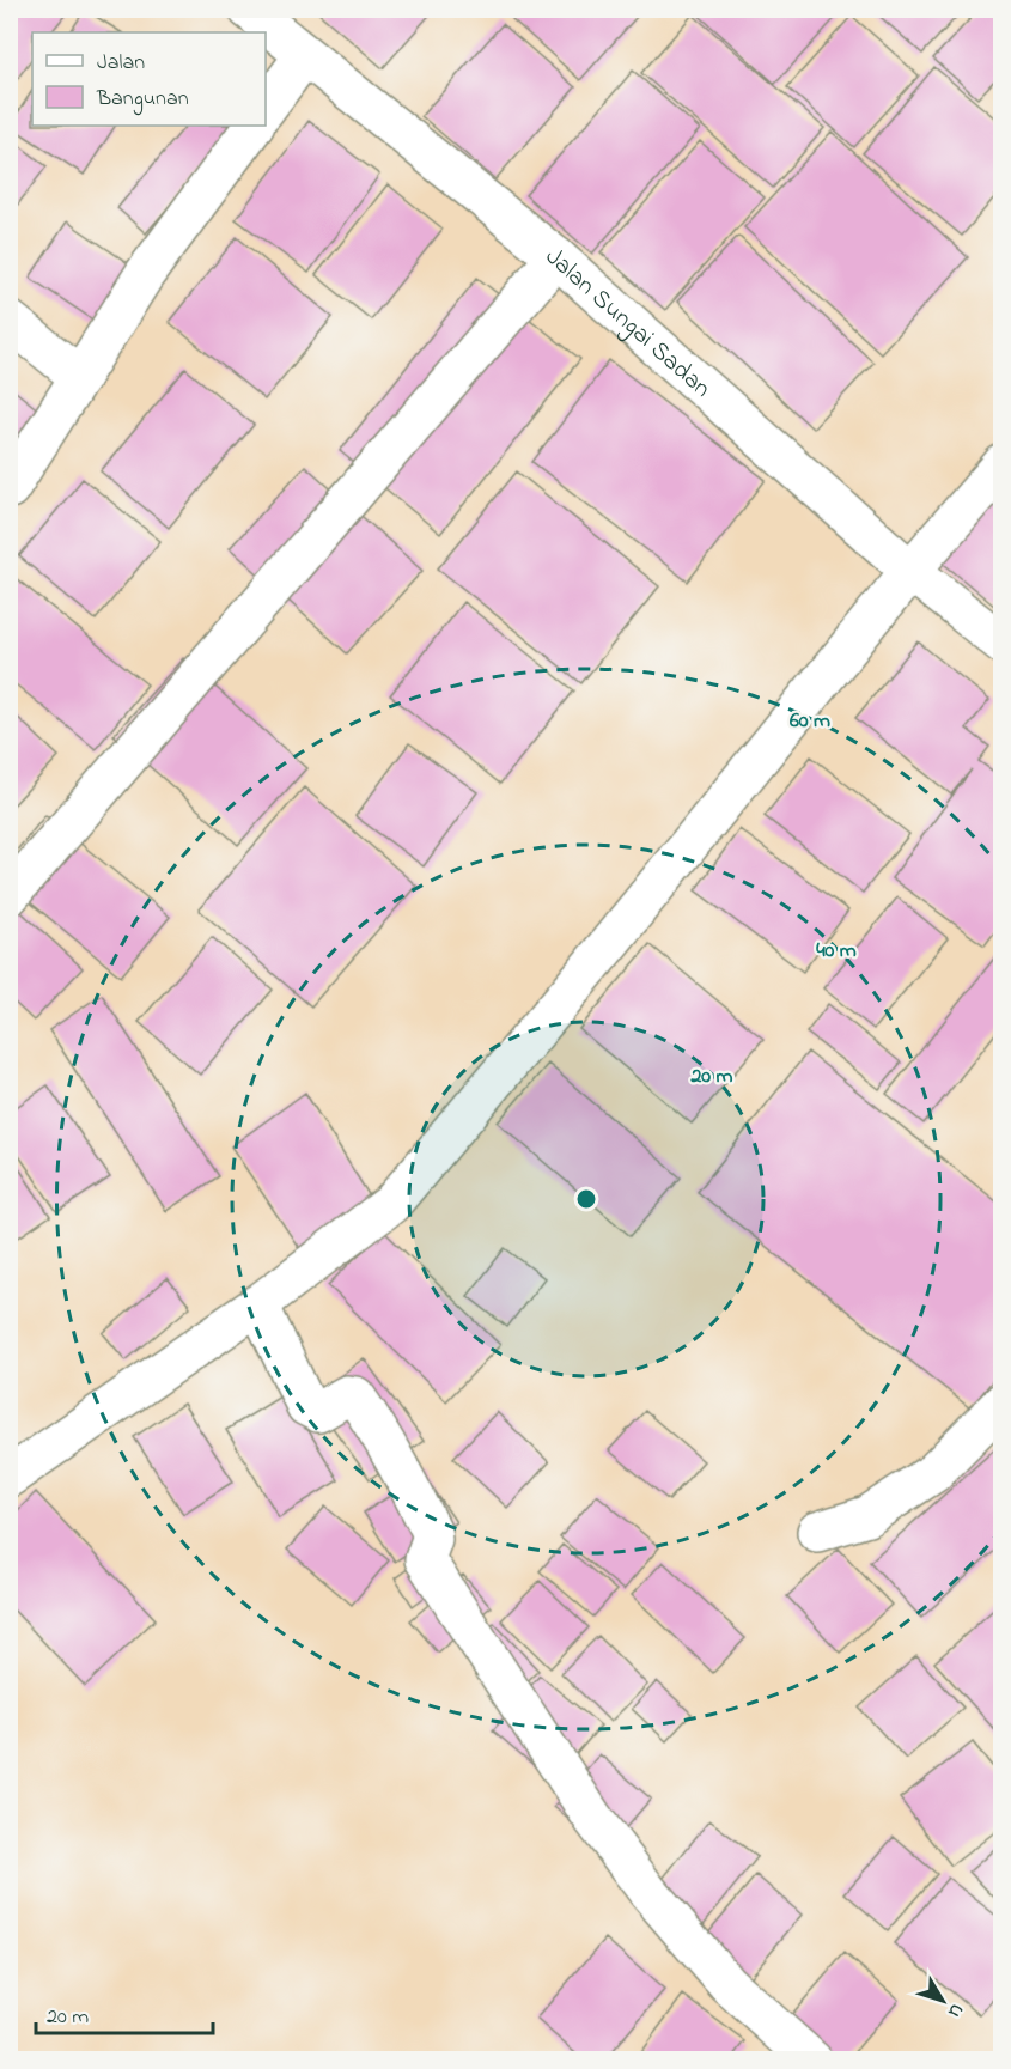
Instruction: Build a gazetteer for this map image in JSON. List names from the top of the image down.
{
  "streets": {
    "street": ["Jalan Sungai Sadan"]
  },
  "legend": ["Jalan", "Bangunan"],
  "scale_bar": "20 m",
  "north": "bottom right",
  "rings": ["60 m", "40 m", "20 m"]
}
